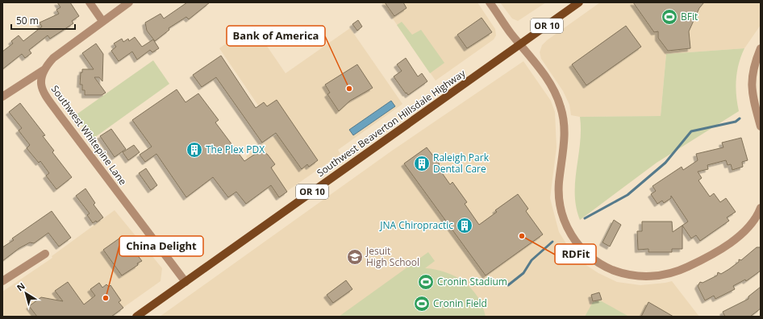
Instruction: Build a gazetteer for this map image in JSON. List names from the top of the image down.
{
  "streets": {
    "main road": ["OR 10", "Southwest Beaverton Hillsdale Highway"],
    "street": ["Southwest Whitepine Lane"]
  },
  "crossings": [
    ["Southwest Beaverton Hillsdale Highway", "Southwest Whitepine Lane"]
  ],
  "places": {
    "sports": ["BFit", "Cronin Stadium", "Cronin Field"],
    "other": ["Bank of America", "RDFit", "China Delight"],
    "building": ["The Plex PDX", "Raleigh Park Dental Care", "JNA Chiropractic"],
    "school or university": ["Jesuit High School"]
  },
  "scale_bar": "50 m",
  "north": "top left"
}
